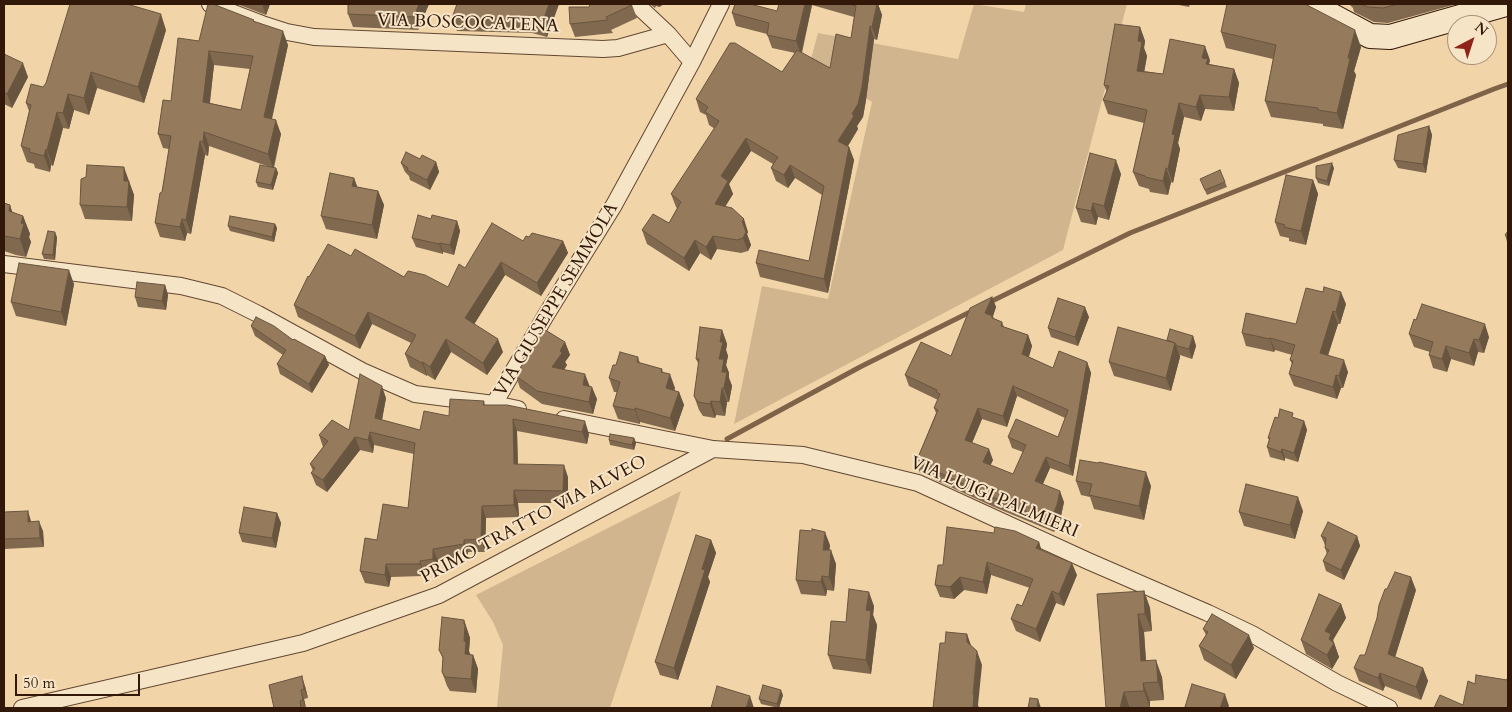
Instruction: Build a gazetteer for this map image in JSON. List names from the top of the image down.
{
  "streets": {
    "street": [
      "VIA BOSCOCATENA",
      "VIA GIUSEPPE SEMMOLA",
      "VIA LUIGI PALMIERI",
      "PRIMO TRATTO VIA ALVEO"
    ]
  },
  "crossings": [
    ["VIA LUIGI PALMIERI", "PRIMO TRATTO VIA ALVEO"]
  ],
  "scale_bar": "50 m",
  "north": "top right"
}
